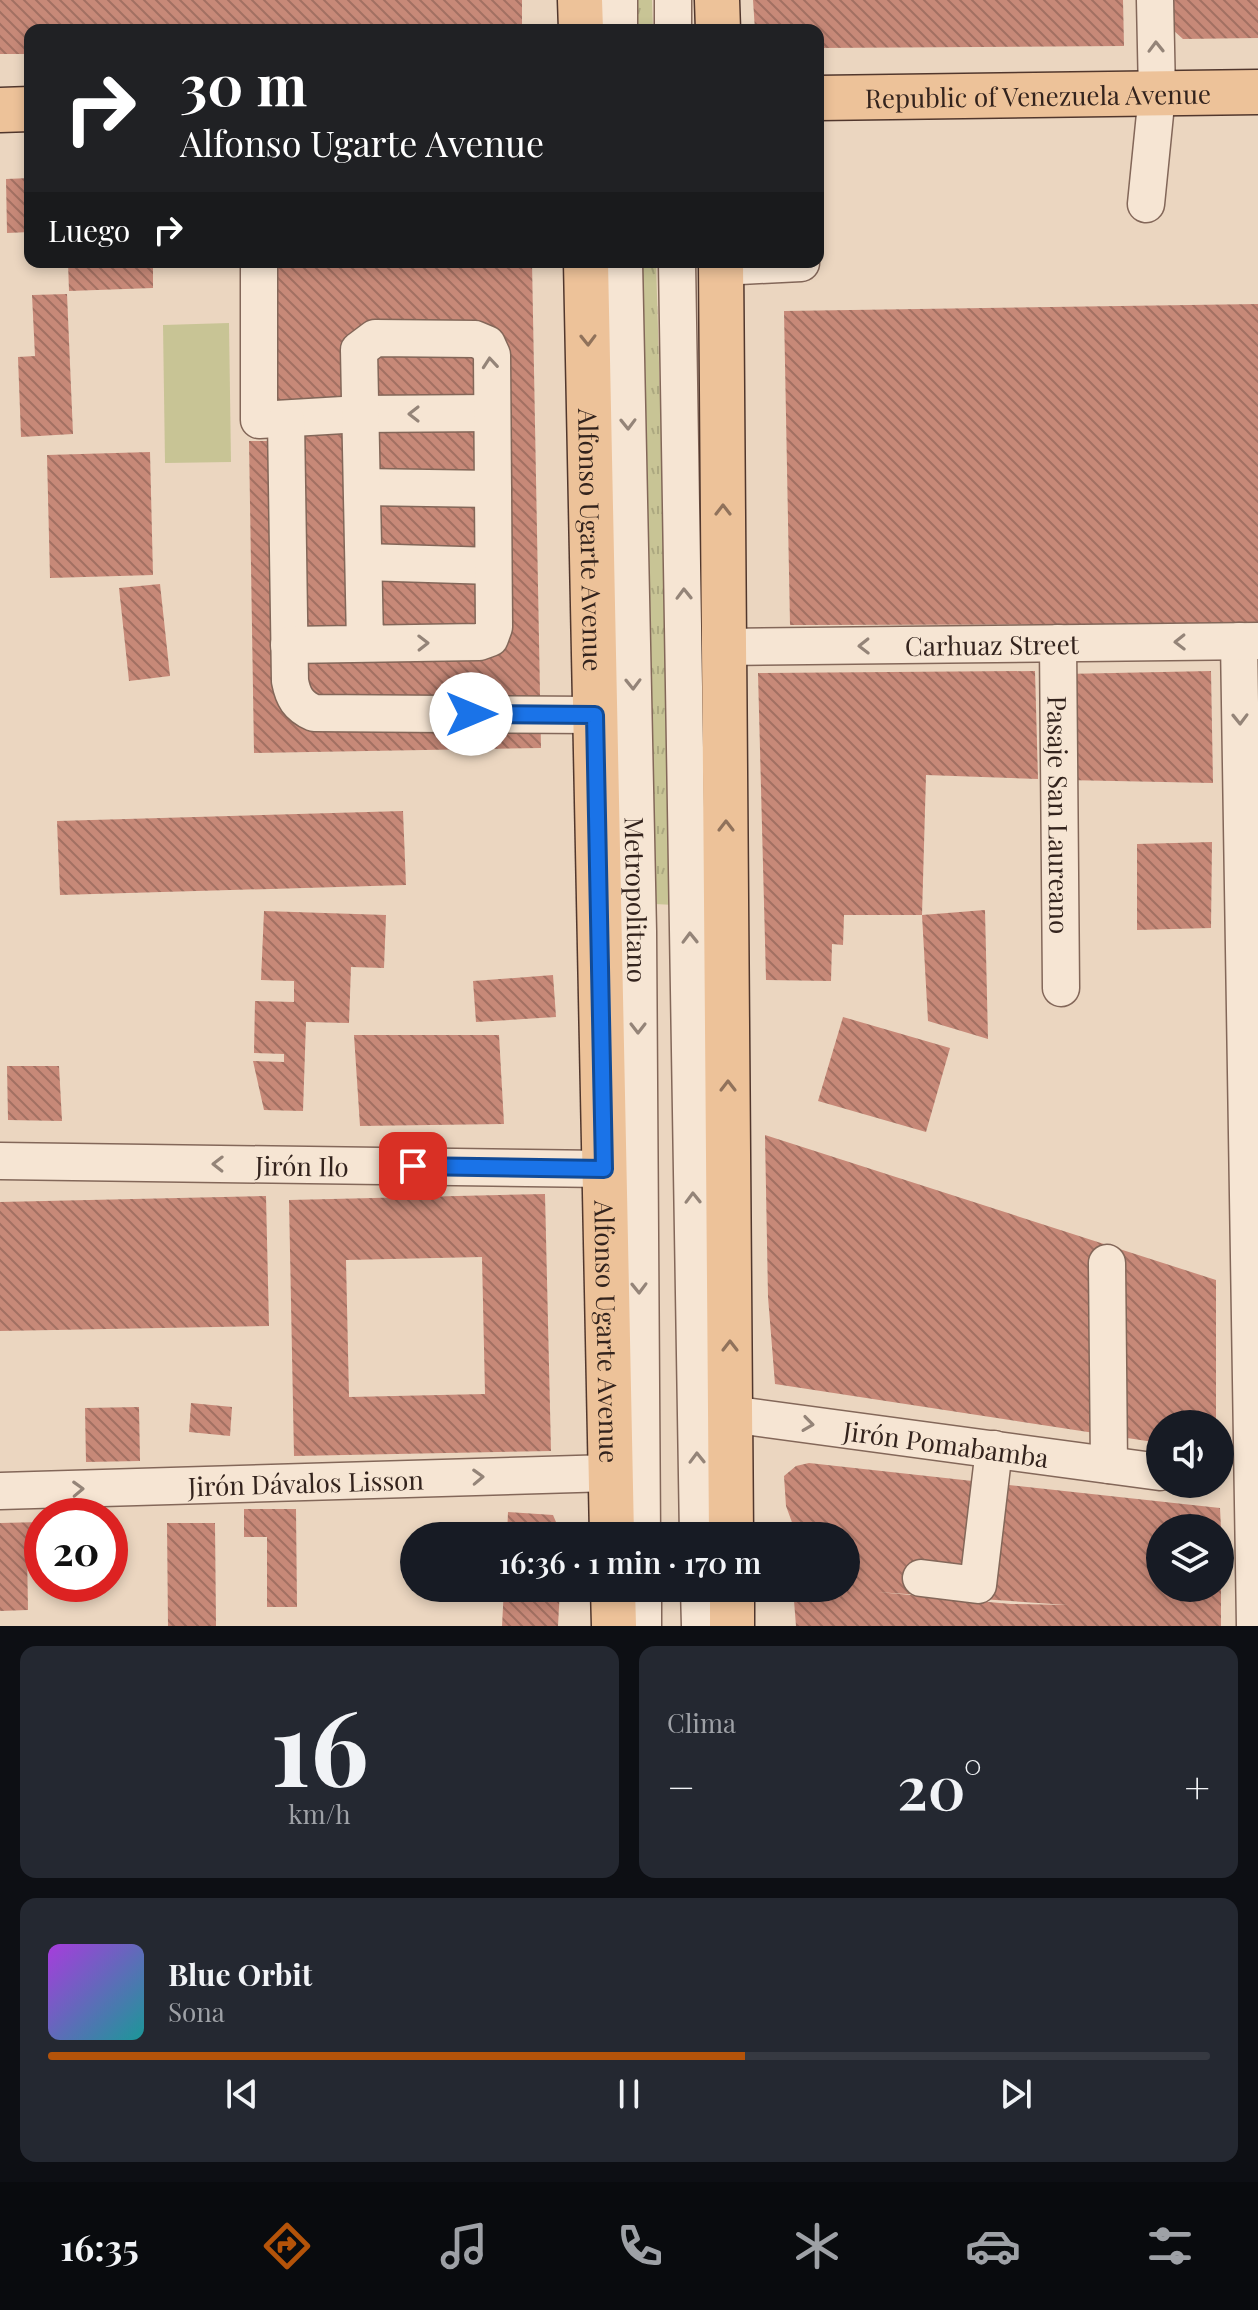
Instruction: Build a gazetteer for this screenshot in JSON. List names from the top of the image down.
{
  "streets": {
    "main road": ["Republic of Venezuela Avenue", "Alfonso Ugarte Avenue"],
    "street": [
      "Carhuaz Street",
      "Pasaje San Laureano",
      "Metropolitano",
      "Jirón Ilo",
      "Jirón Pomabamba",
      "Jirón Dávalos Lisson"
    ]
  },
  "crossings": [
    ["Alfonso Ugarte Avenue", "Jirón Ilo"],
    ["Alfonso Ugarte Avenue", "Jirón Dávalos Lisson"],
    ["Carhuaz Street", "Pasaje San Laureano"]
  ],
  "one_way": [
    "Carhuaz Street",
    "Jirón Ilo",
    "Jirón Pomabamba",
    "Jirón Dávalos Lisson"
  ],
  "page": {
    "turn": ["30 m", "Alfonso Ugarte Avenue"],
    "then": "Luego",
    "limit": "20",
    "trip": "16:36 · 1 min · 170 m",
    "tile": [
      ["16", "km/h"],
      "Clima"
    ],
    "heat": ["−", "20°", "+"],
    "song": ["Blue Orbit", "Sona"],
    "tabs": "16:35"
  }
}
